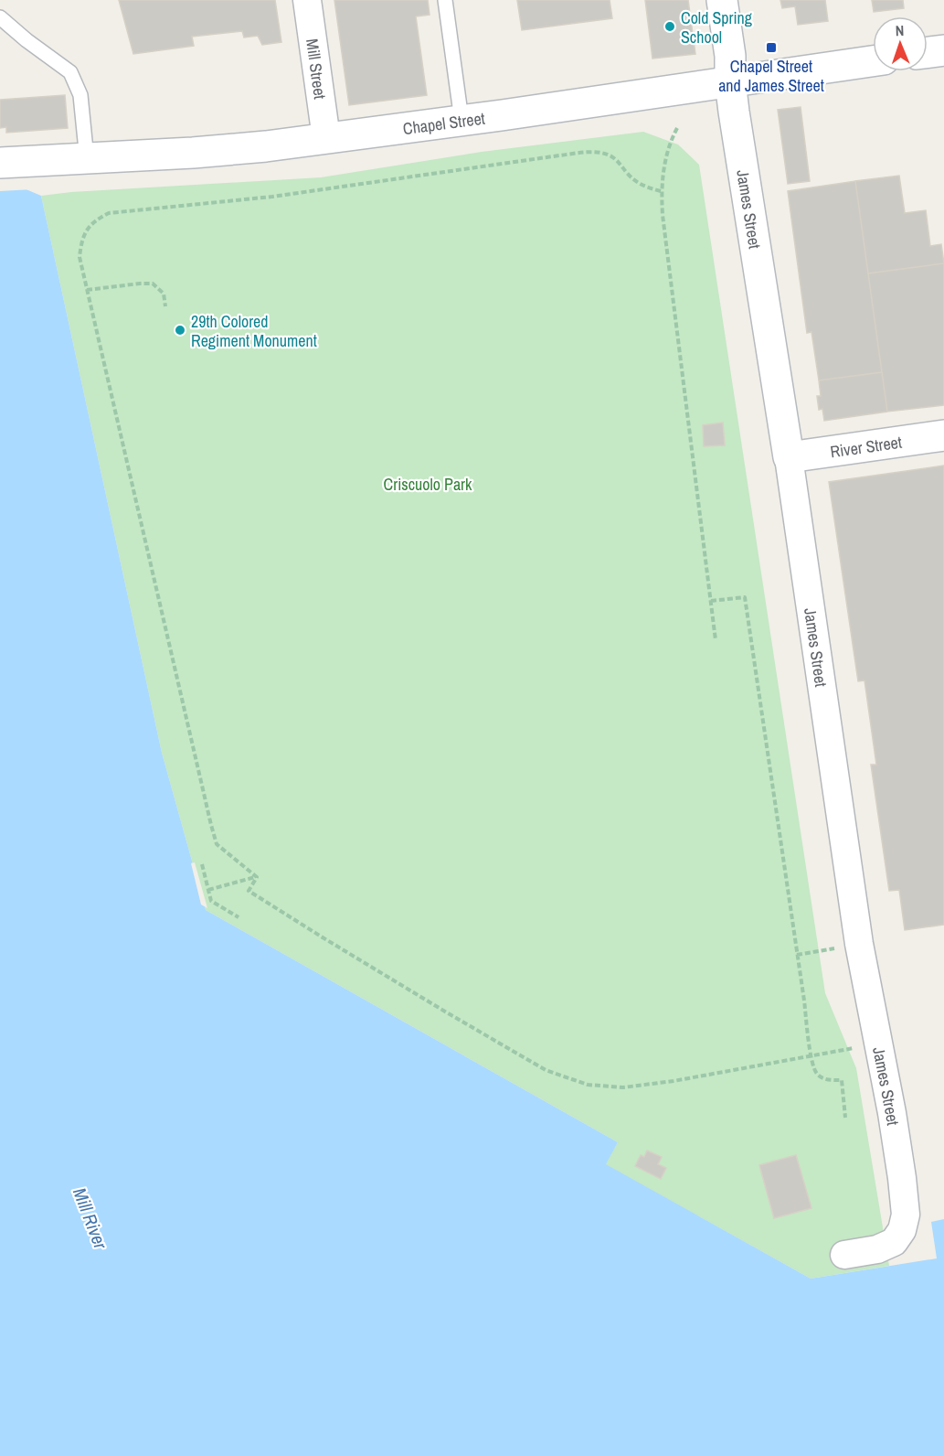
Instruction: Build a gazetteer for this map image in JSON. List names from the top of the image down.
{
  "streets": {
    "main road": ["Chapel Street", "James Street", "River Street"],
    "street": ["Mill Street"]
  },
  "crossings": [
    ["Mill Street", "Chapel Street"],
    ["Chapel Street", "James Street"],
    ["James Street", "River Street"]
  ],
  "water": ["Mill River"],
  "parks": ["Criscuolo Park"],
  "places": {
    "other": ["Cold Spring School", "29th Colored Regiment Monument"],
    "transit": ["Chapel Street and James Street"]
  },
  "north": "top"
}
